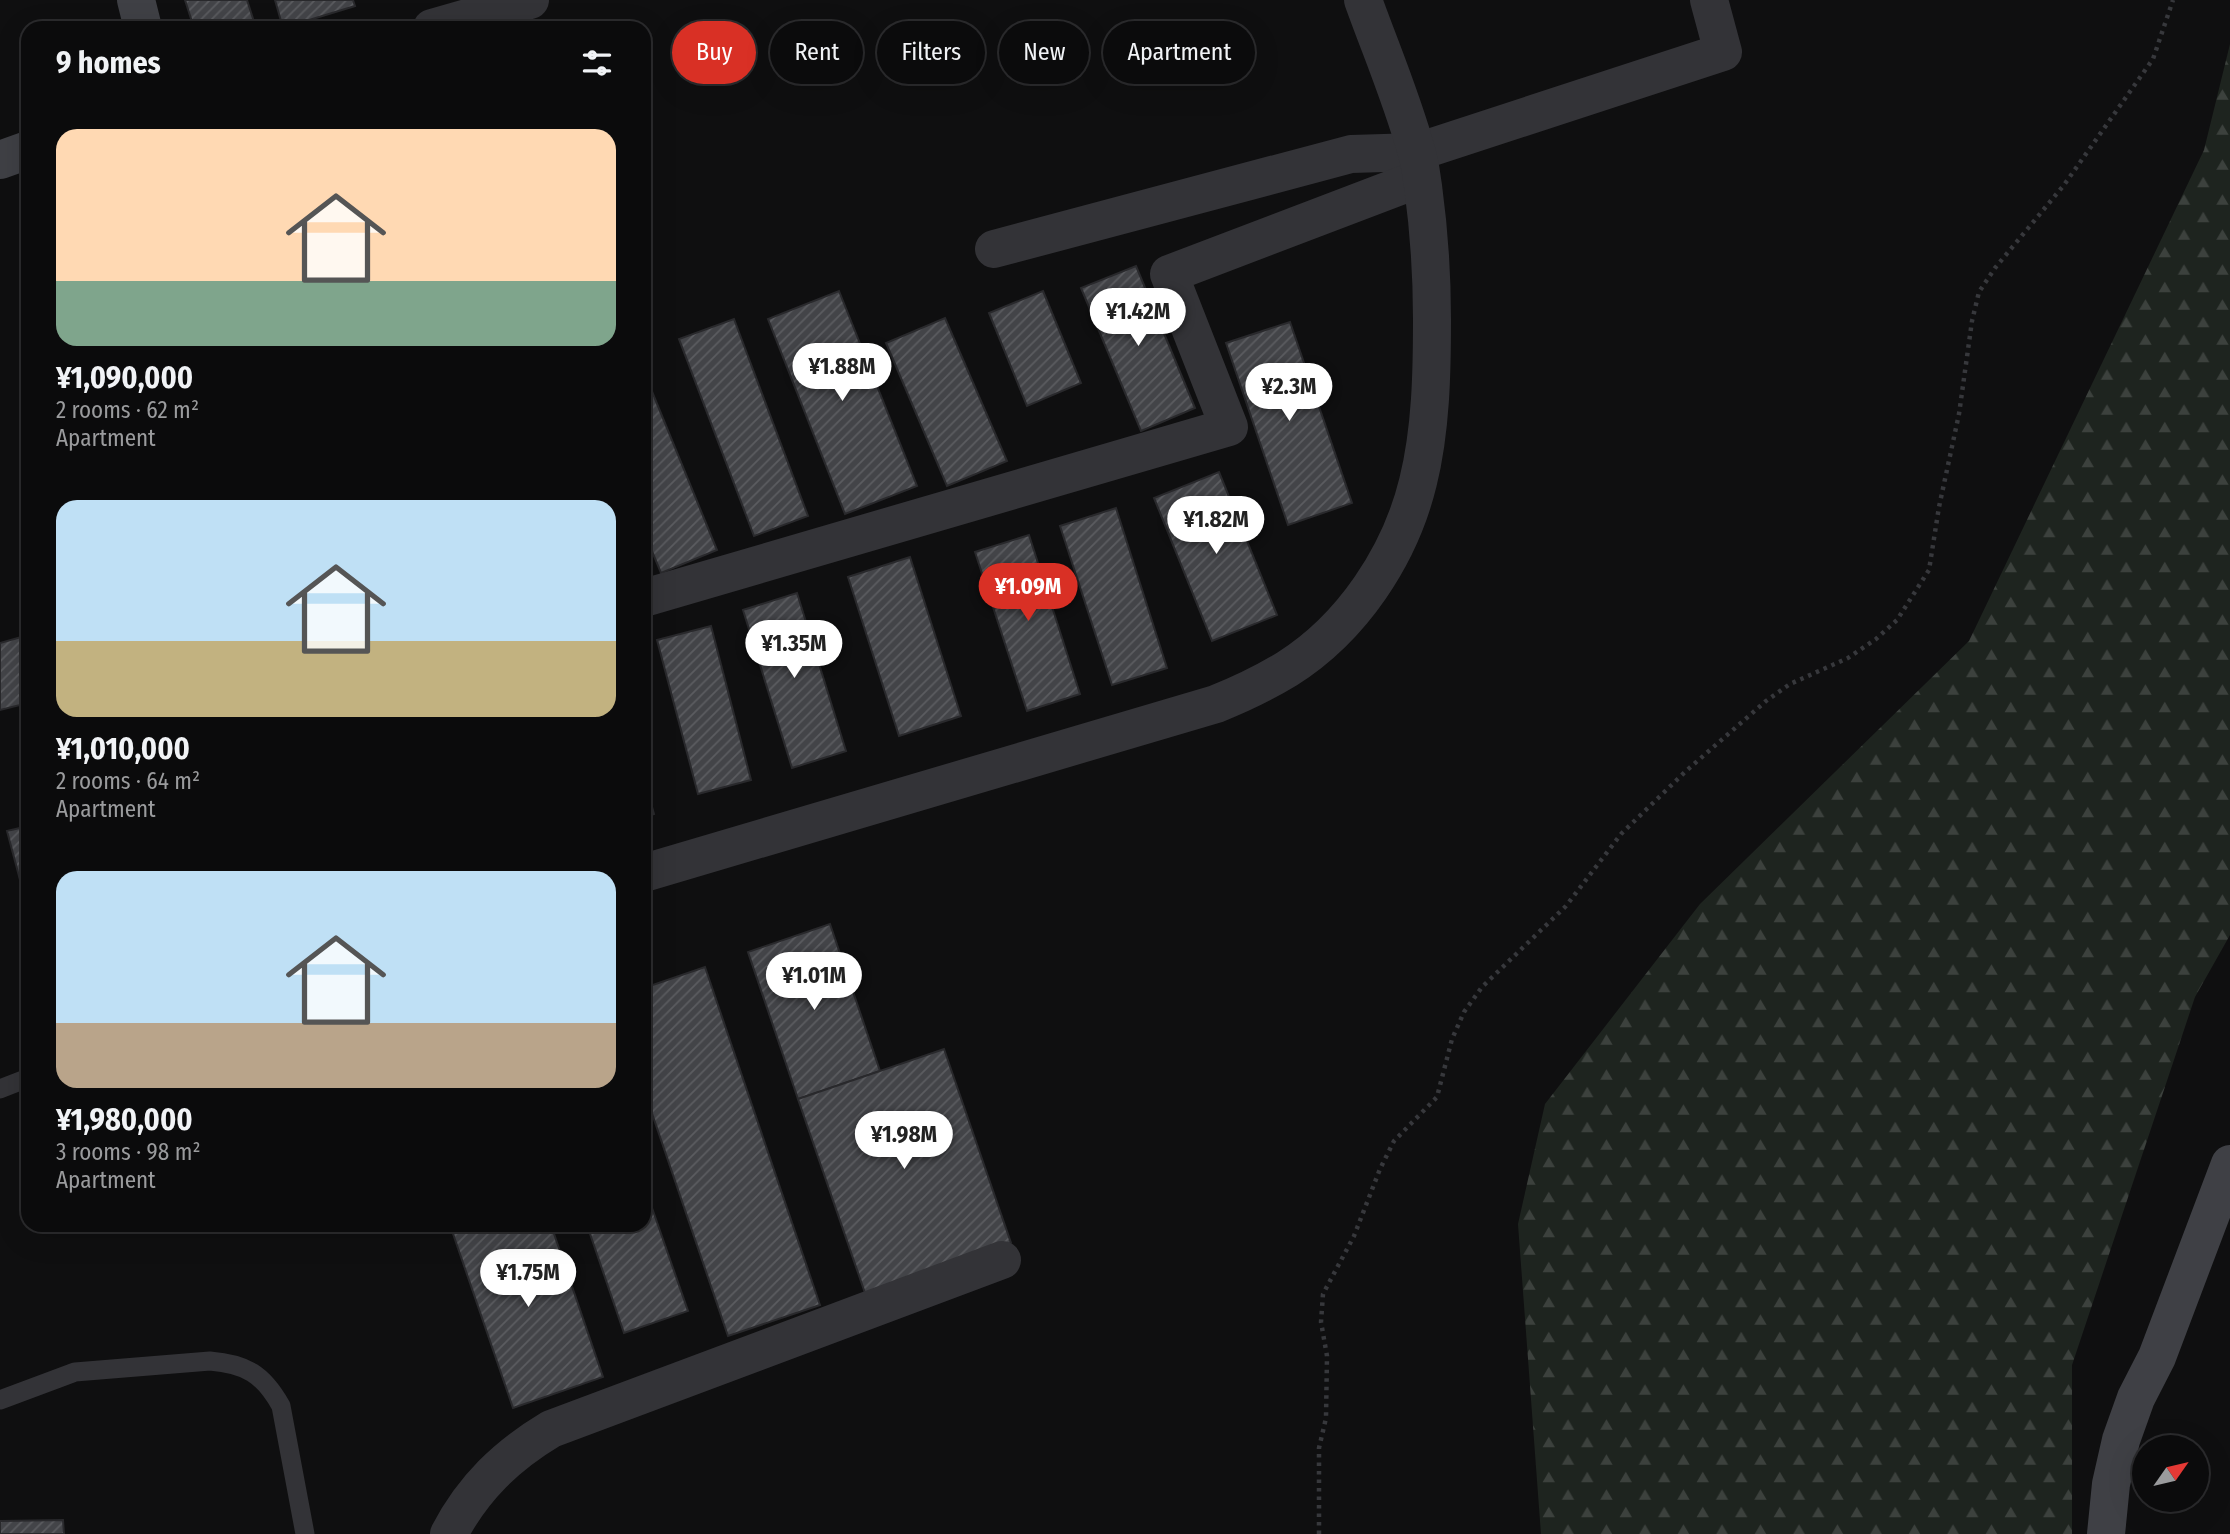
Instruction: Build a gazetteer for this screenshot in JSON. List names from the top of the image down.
{
  "north": "top right",
  "page": {
    "chip": [
      "Buy",
      "Rent",
      "Filters",
      "New",
      "Apartment"
    ],
    "heading": "9 homes",
    "list": [
      {
        "name": "¥1,090,000",
        "note": "2 rooms · 62 m² · Apartment"
      },
      {
        "name": "¥1,010,000",
        "note": "2 rooms · 64 m² · Apartment"
      },
      {
        "name": "¥1,980,000",
        "note": "3 rooms · 98 m² · Apartment"
      }
    ],
    "price": [
      "¥1.42M",
      "¥1.88M",
      "¥2.3M",
      "¥1.82M",
      "¥1.09M",
      "¥1.35M",
      "¥1.01M",
      "¥1.98M",
      "¥1.75M"
    ]
  }
}
